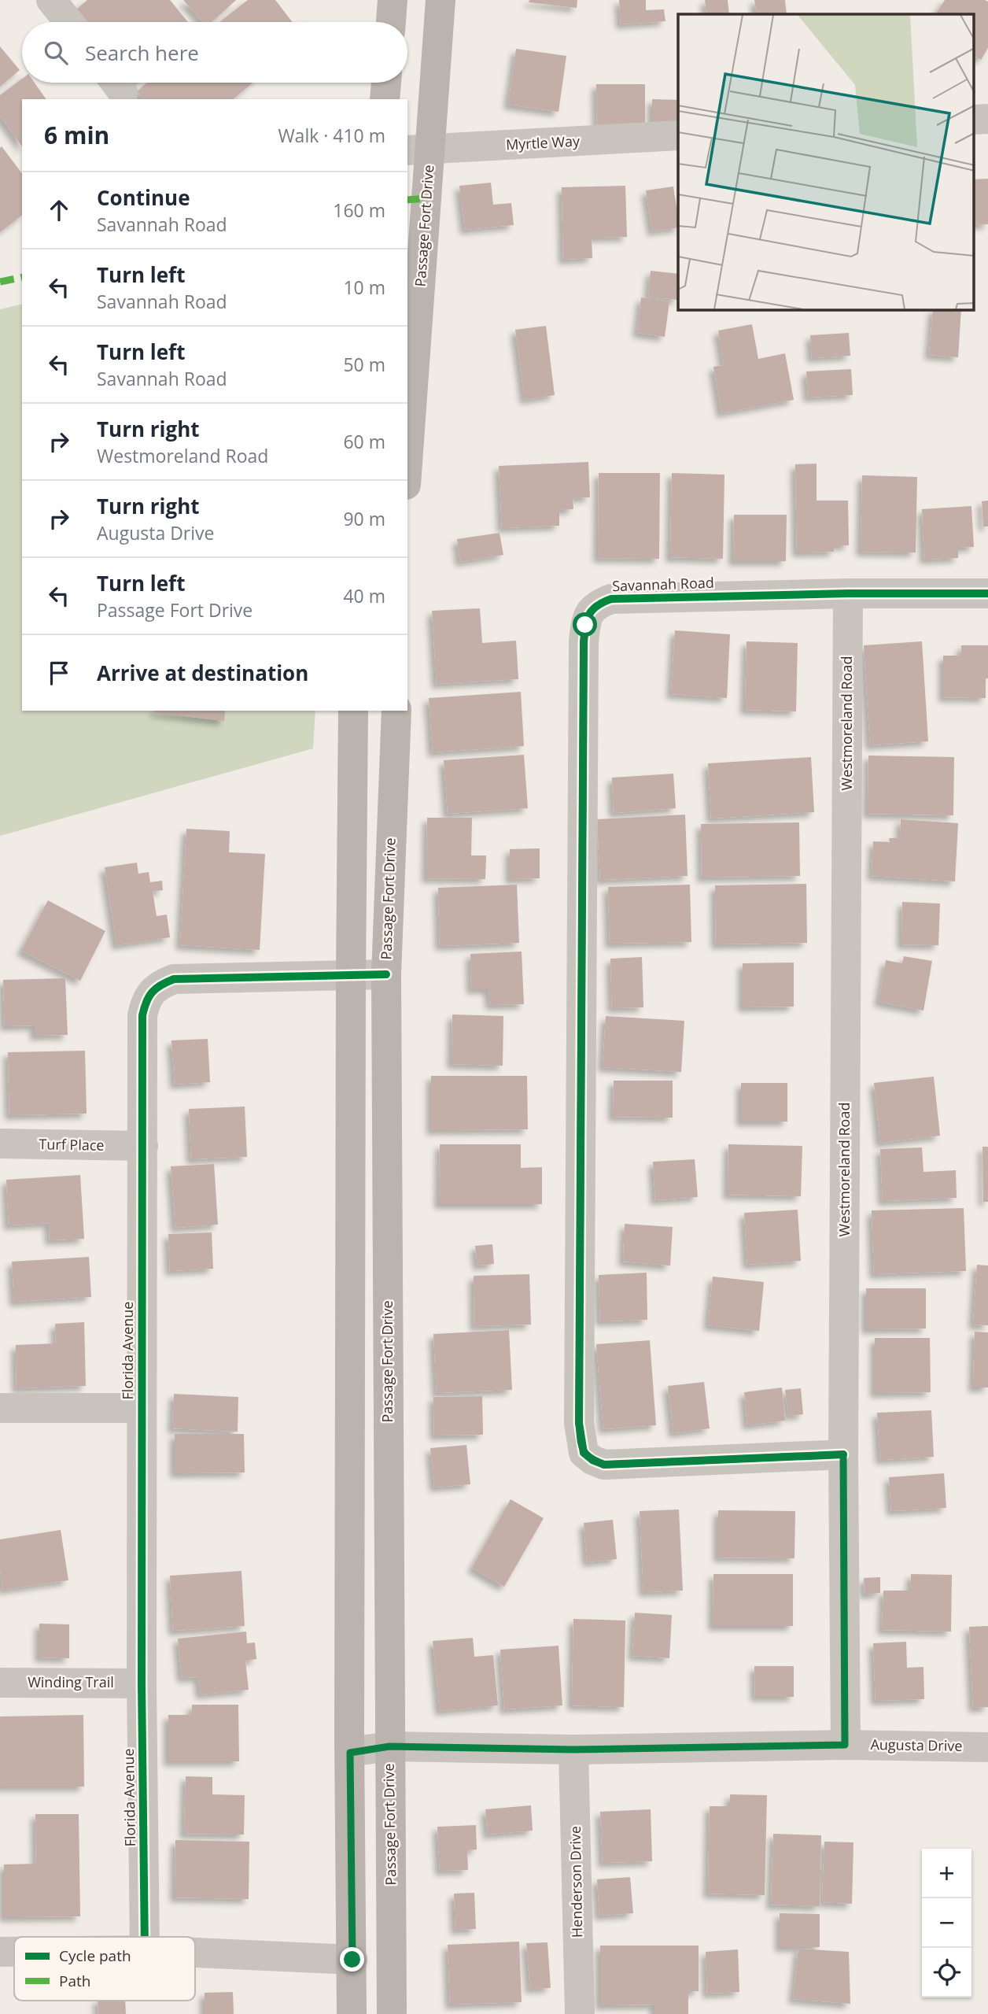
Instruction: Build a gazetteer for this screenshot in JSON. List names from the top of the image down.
{
  "streets": {
    "main road": ["Passage Fort Drive"],
    "street": [
      "Myrtle Way",
      "Savannah Road",
      "Westmoreland Road",
      "Turf Place",
      "Florida Avenue",
      "Winding Trail",
      "Augusta Drive",
      "Henderson Drive"
    ]
  },
  "crossings": [
    ["Myrtle Way", "Passage Fort Drive"],
    ["Passage Fort Drive", "Florida Avenue"],
    ["Passage Fort Drive", "Augusta Drive"],
    ["Savannah Road", "Westmoreland Road"],
    ["Westmoreland Road", "Augusta Drive"],
    ["Turf Place", "Florida Avenue"],
    ["Florida Avenue", "Winding Trail"],
    ["Augusta Drive", "Henderson Drive"]
  ],
  "legend": ["Cycle path", "Path"],
  "page": {
    "search": "Search here",
    "heading": ["6 min", "Walk · 410 m"],
    "list": [
      ["Continue", "Savannah Road", "160 m"],
      ["Turn left", "Savannah Road", "10 m"],
      ["Turn left", "Savannah Road", "50 m"],
      ["Turn right", "Westmoreland Road", "60 m"],
      ["Turn right", "Augusta Drive", "90 m"],
      ["Turn left", "Passage Fort Drive", "40 m"],
      "Arrive at destination"
    ],
    "map_buttons": ["+", "−"]
  }
}
